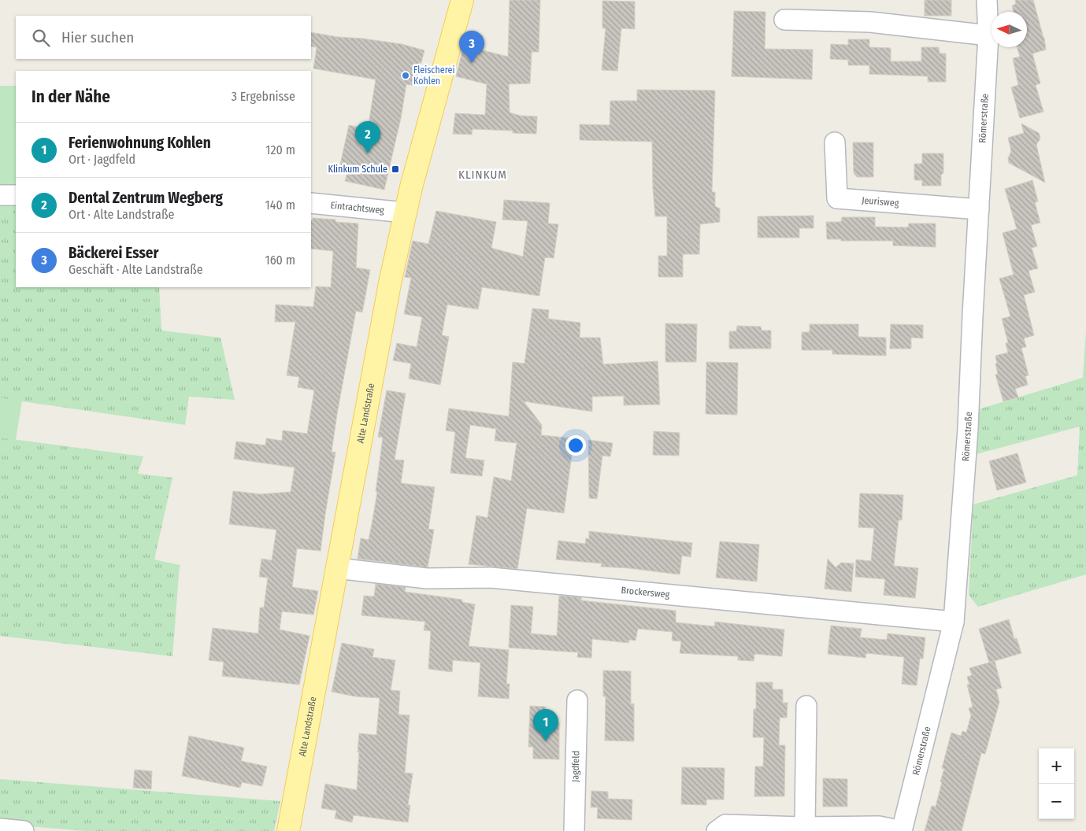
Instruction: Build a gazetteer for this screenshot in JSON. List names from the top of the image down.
{
  "streets": {
    "main road": ["Alte Landstraße"],
    "street": [
      "Römerstraße",
      "Jeurisweg",
      "Eintrachtsweg",
      "Brockersweg",
      "Jagdfeld"
    ]
  },
  "crossings": [
    ["Römerstraße", "Jeurisweg"],
    ["Römerstraße", "Brockersweg"],
    ["Eintrachtsweg", "Alte Landstraße"],
    ["Alte Landstraße", "Brockersweg"]
  ],
  "districts": ["KLINKUM"],
  "places": {
    "other": ["Fleischerei Kohlen"],
    "transit": ["Klinkum Schule"]
  },
  "north": "left",
  "page": {
    "search": "Hier suchen",
    "pins": ["3", "2", "1"],
    "heading": ["In der Nähe", "3 Ergebnisse"],
    "list": [
      {
        "mark": "1",
        "name": "Ferienwohnung Kohlen",
        "note": "Ort · Jagdfeld",
        "value": "120 m"
      },
      {
        "mark": "2",
        "name": "Dental Zentrum Wegberg",
        "note": "Ort · Alte Landstraße",
        "value": "140 m"
      },
      {
        "mark": "3",
        "name": "Bäckerei Esser",
        "note": "Geschäft · Alte Landstraße",
        "value": "160 m"
      }
    ],
    "map_buttons": ["+", "−"]
  }
}
